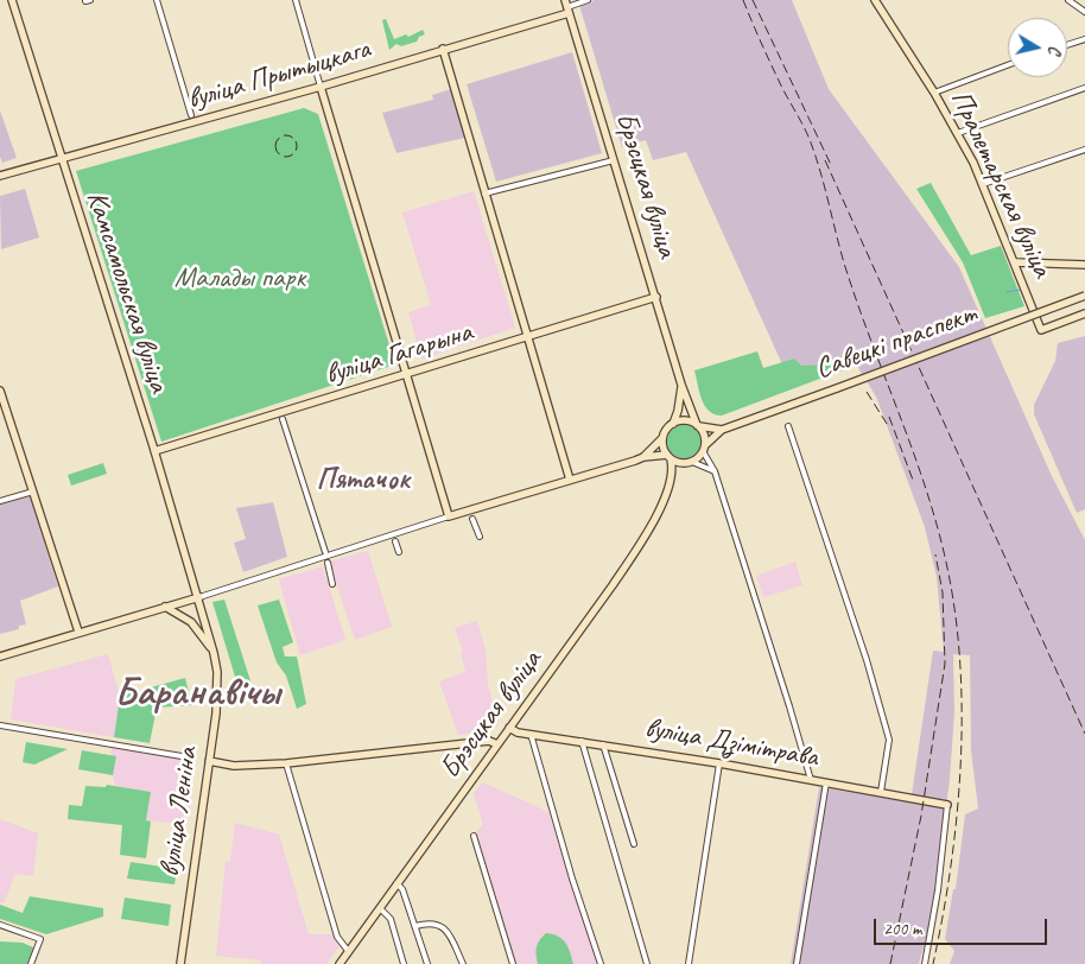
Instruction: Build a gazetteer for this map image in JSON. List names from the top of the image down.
{
  "streets": {
    "main road": [
      "вуліца Прытыцкага",
      "Пралетарская вуліца",
      "Брэсцкая вуліца",
      "Камсамольская вуліца",
      "Савецкі праспект",
      "вуліца Гагарына",
      "вуліца Дзімітрава",
      "вуліца Леніна"
    ]
  },
  "crossings": [
    ["вуліца Прытыцкага", "Брэсцкая вуліца"],
    ["вуліца Прытыцкага", "Камсамольская вуліца"],
    ["Брэсцкая вуліца", "Савецкі праспект"],
    ["Брэсцкая вуліца", "вуліца Гагарына"],
    ["Брэсцкая вуліца", "вуліца Дзімітрава"],
    ["Камсамольская вуліца", "вуліца Гагарына"],
    ["Камсамольская вуліца", "вуліца Леніна"]
  ],
  "districts": ["Пятачок", "Баранавічы"],
  "parks": ["Малады парк"],
  "scale_bar": "200 m",
  "north": "right"
}
